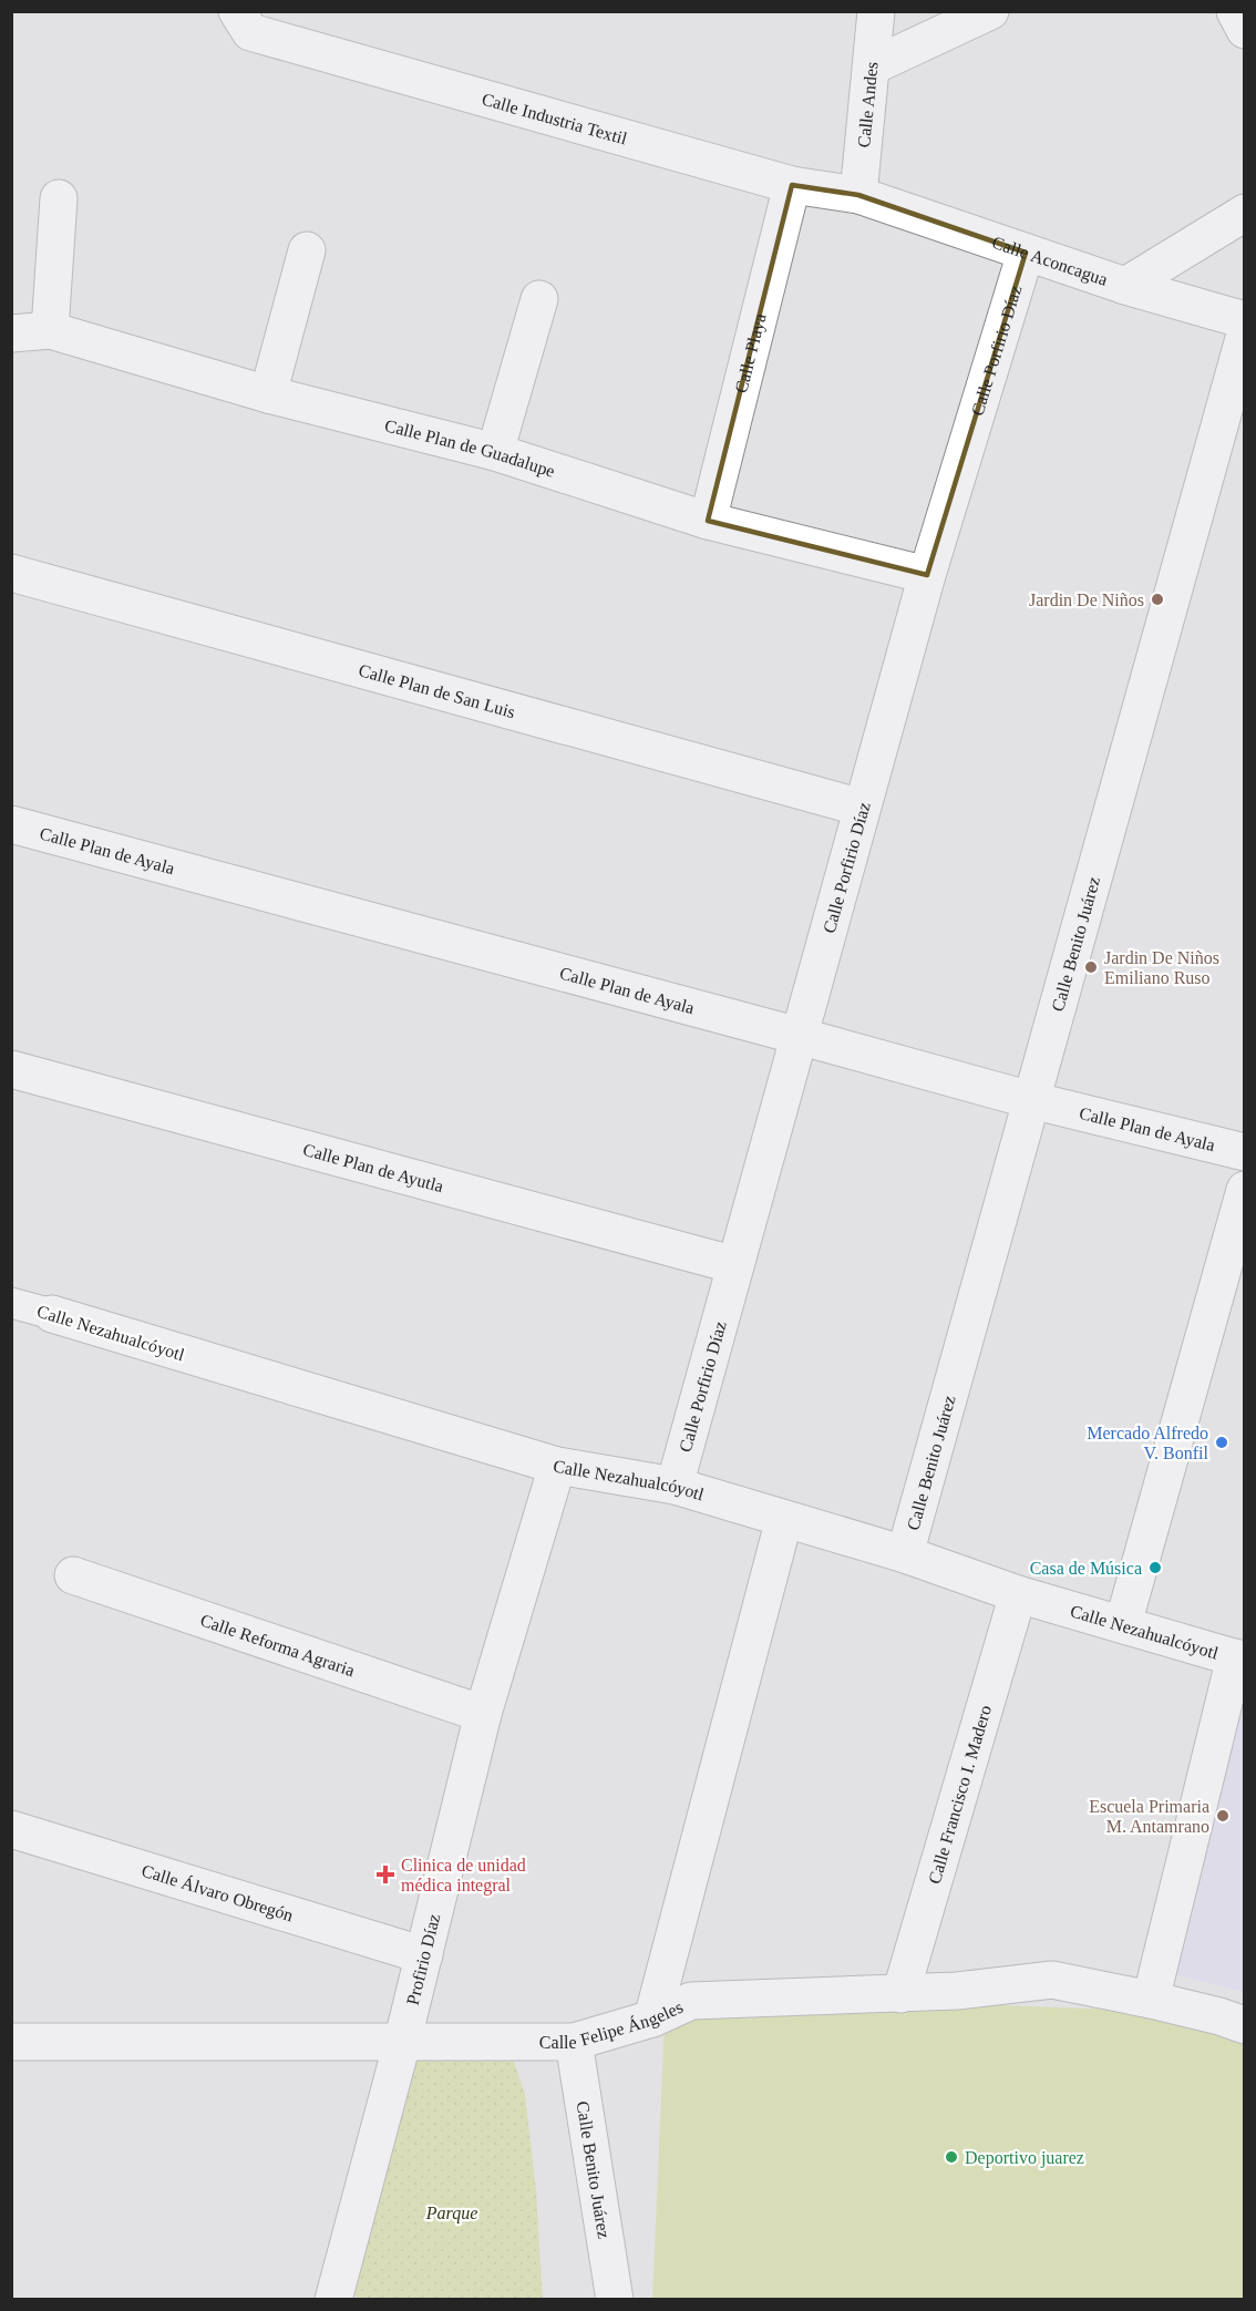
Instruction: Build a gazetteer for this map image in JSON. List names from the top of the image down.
{
  "streets": {
    "street": [
      "Calle Andes",
      "Calle Industria Textil",
      "Calle Aconcagua",
      "Calle Porfirio Díaz",
      "Calle Playa",
      "Calle Plan de Guadalupe",
      "Calle Plan de San Luis",
      "Calle Plan de Ayala",
      "Calle Benito Juárez",
      "Calle Plan de Ayutla",
      "Calle Nezahualcóyotl",
      "Calle Reforma Agraria",
      "Calle Francisco I. Madero",
      "Calle Álvaro Obregón",
      "Profirio Díaz",
      "Calle Felipe Ángeles"
    ]
  },
  "crossings": [
    ["Calle Andes", "Calle Industria Textil"],
    ["Calle Andes", "Calle Aconcagua"],
    ["Calle Industria Textil", "Calle Aconcagua"],
    ["Calle Industria Textil", "Calle Playa"],
    ["Calle Aconcagua", "Calle Porfirio Díaz"],
    ["Calle Porfirio Díaz", "Calle Plan de Guadalupe"],
    ["Calle Porfirio Díaz", "Calle Plan de San Luis"],
    ["Calle Porfirio Díaz", "Calle Plan de Ayala"],
    ["Calle Porfirio Díaz", "Calle Plan de Ayutla"],
    ["Calle Porfirio Díaz", "Calle Nezahualcóyotl"],
    ["Calle Playa", "Calle Plan de Guadalupe"],
    ["Calle Plan de Ayala", "Calle Benito Juárez"],
    ["Calle Benito Juárez", "Calle Nezahualcóyotl"],
    ["Calle Benito Juárez", "Calle Felipe Ángeles"],
    ["Calle Nezahualcóyotl", "Calle Francisco I. Madero"],
    ["Calle Nezahualcóyotl", "Profirio Díaz"],
    ["Calle Reforma Agraria", "Profirio Díaz"],
    ["Calle Francisco I. Madero", "Calle Felipe Ángeles"],
    ["Calle Álvaro Obregón", "Profirio Díaz"],
    ["Profirio Díaz", "Calle Felipe Ángeles"]
  ],
  "parks": ["Parque"],
  "places": {
    "other": [
      "Jardin De Niños",
      "Jardin De Niños Emiliano Ruso",
      "Mercado Alfredo V. Bonfil",
      "Casa de Música",
      "Escuela Primaria M. Antamrano",
      "Deportivo juarez"
    ],
    "health": ["Clinica de unidad médica integral"]
  }
}
